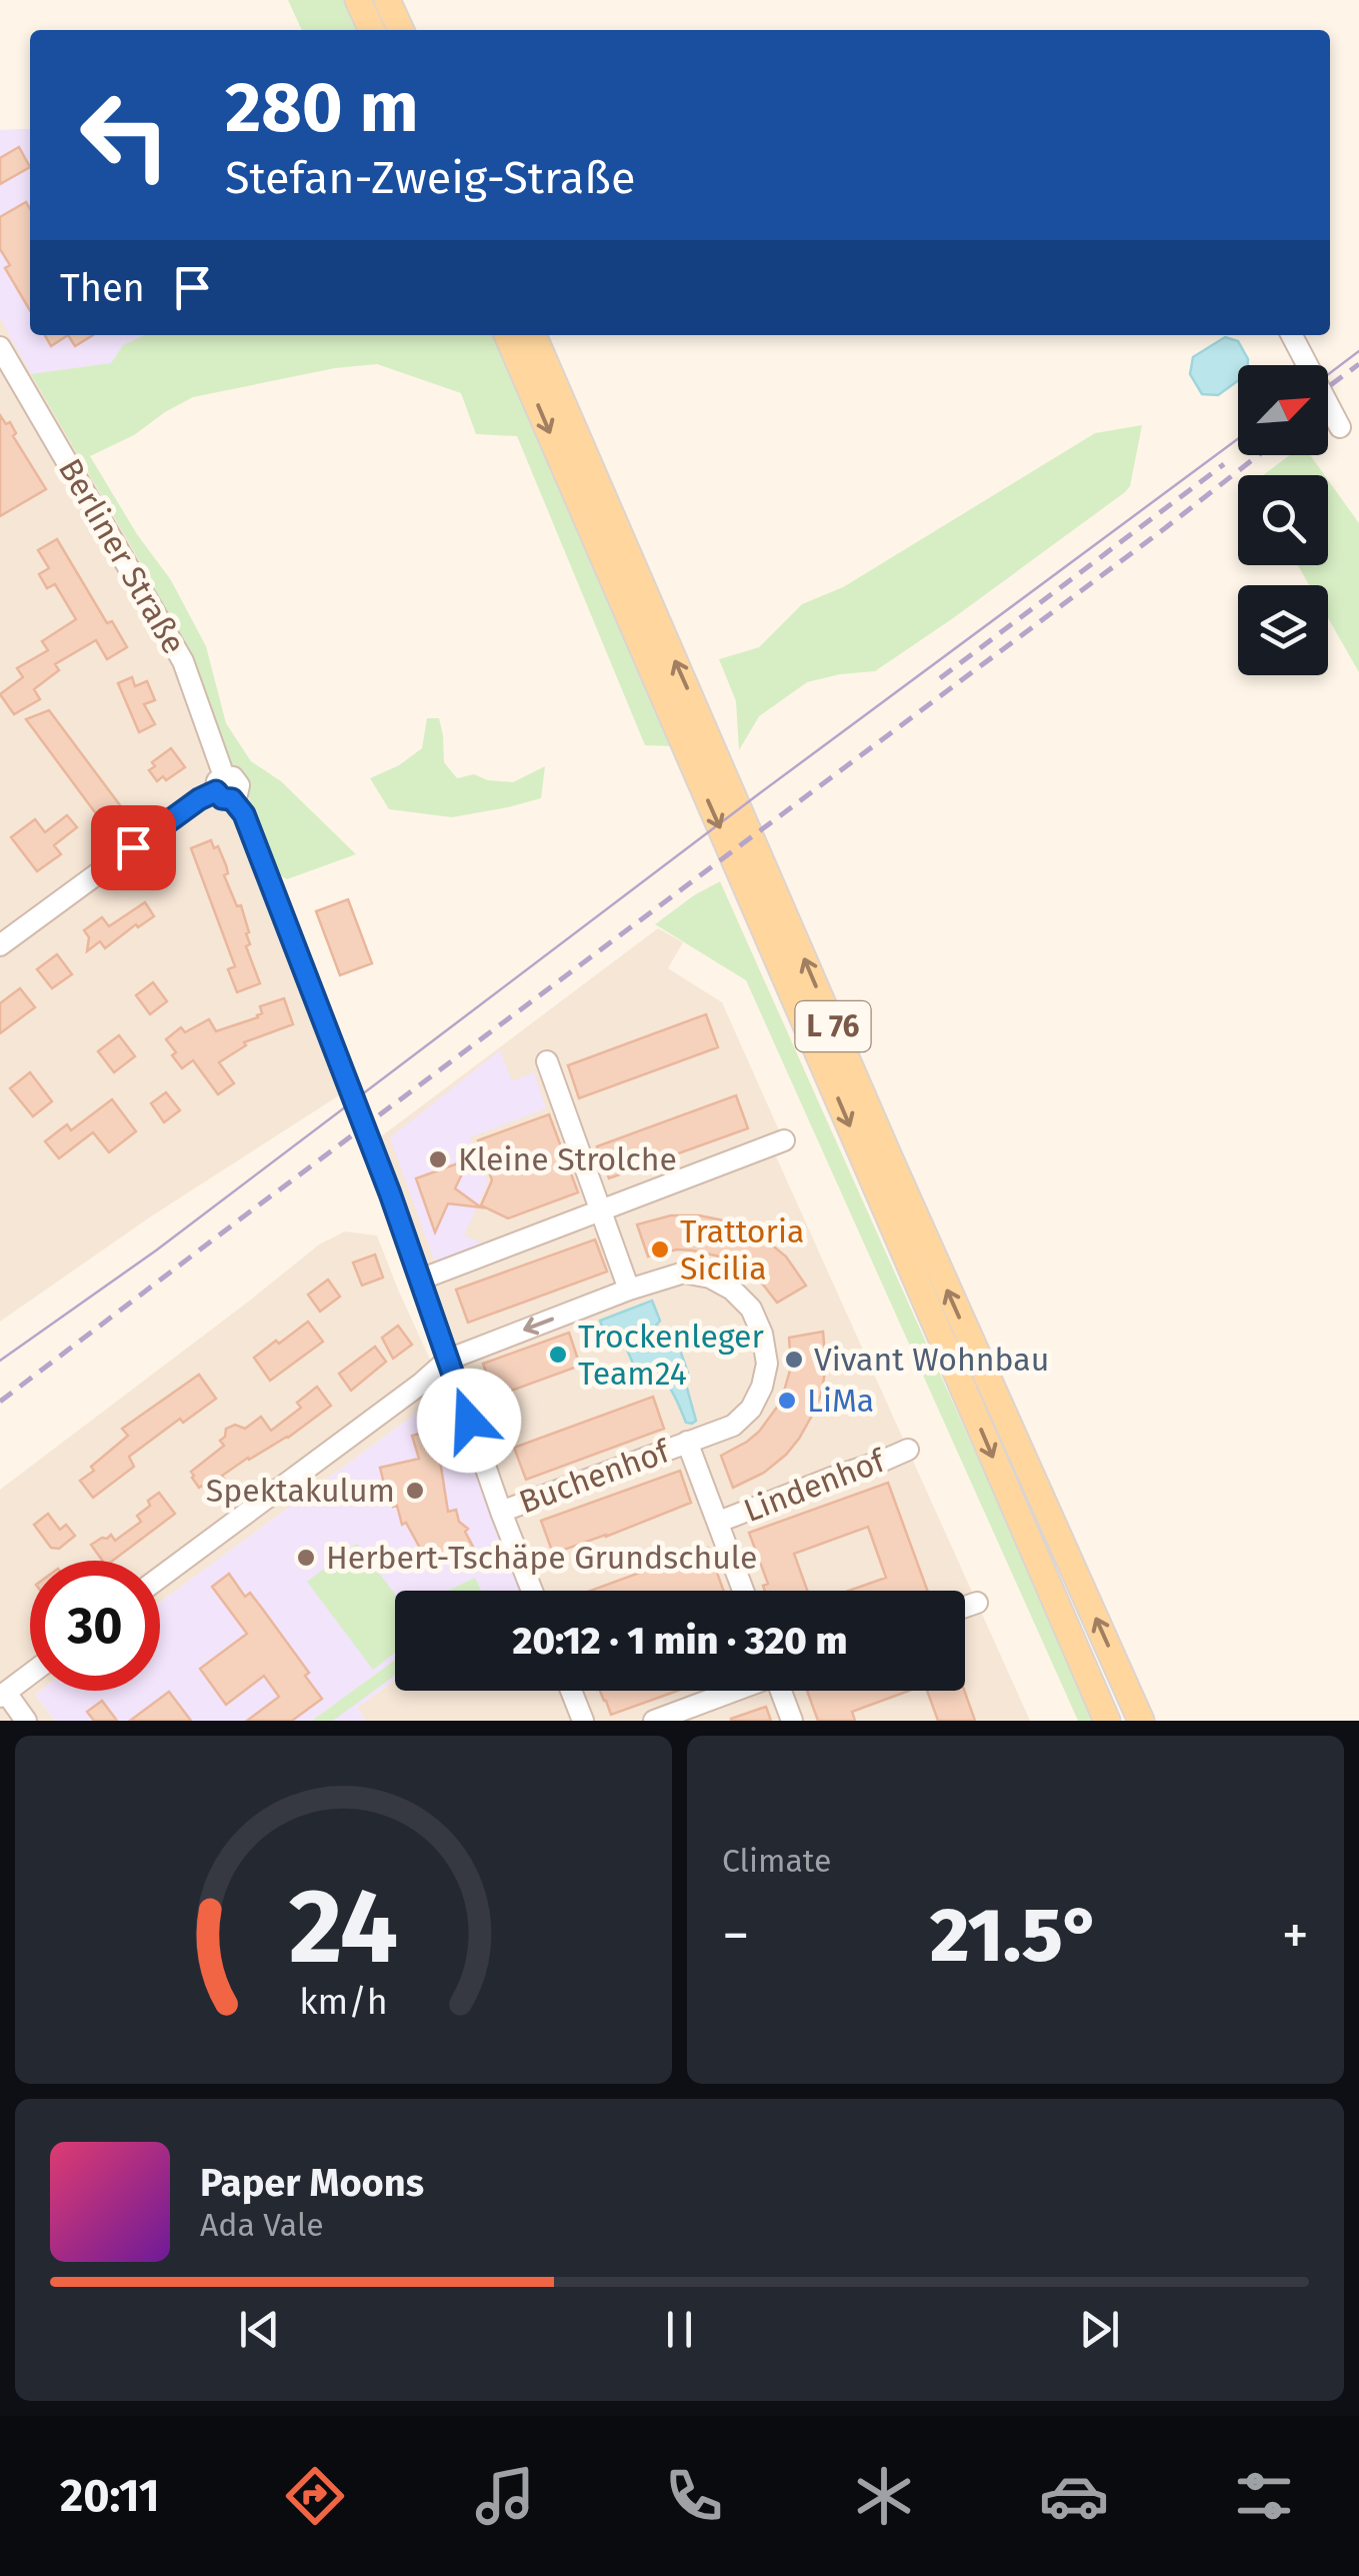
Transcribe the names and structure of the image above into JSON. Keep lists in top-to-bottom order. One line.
{"streets":{"main road":["L 76"],"street":["Berliner Straße","Buchenhof","Lindenhof"]},"crossings":[["Berliner Straße","Buchenhof"]],"places":["Kleine Strolche","Trattoria Sicilia","Trockenleger Team24","Vivant Wohnbau","LiMa","Spektakulum","Herbert-Tschäpe Grundschule"],"north":"top right","page":{"turn":["280 m","Stefan-Zweig-Straße"],"then":"Then","limit":"30","trip":"20:12 · 1 min · 320 m","tile":"Climate","heat":["−","21.5°","+"],"song":["Paper Moons","Ada Vale"],"tabs":"20:11","gauge":["24","km/h"]}}
